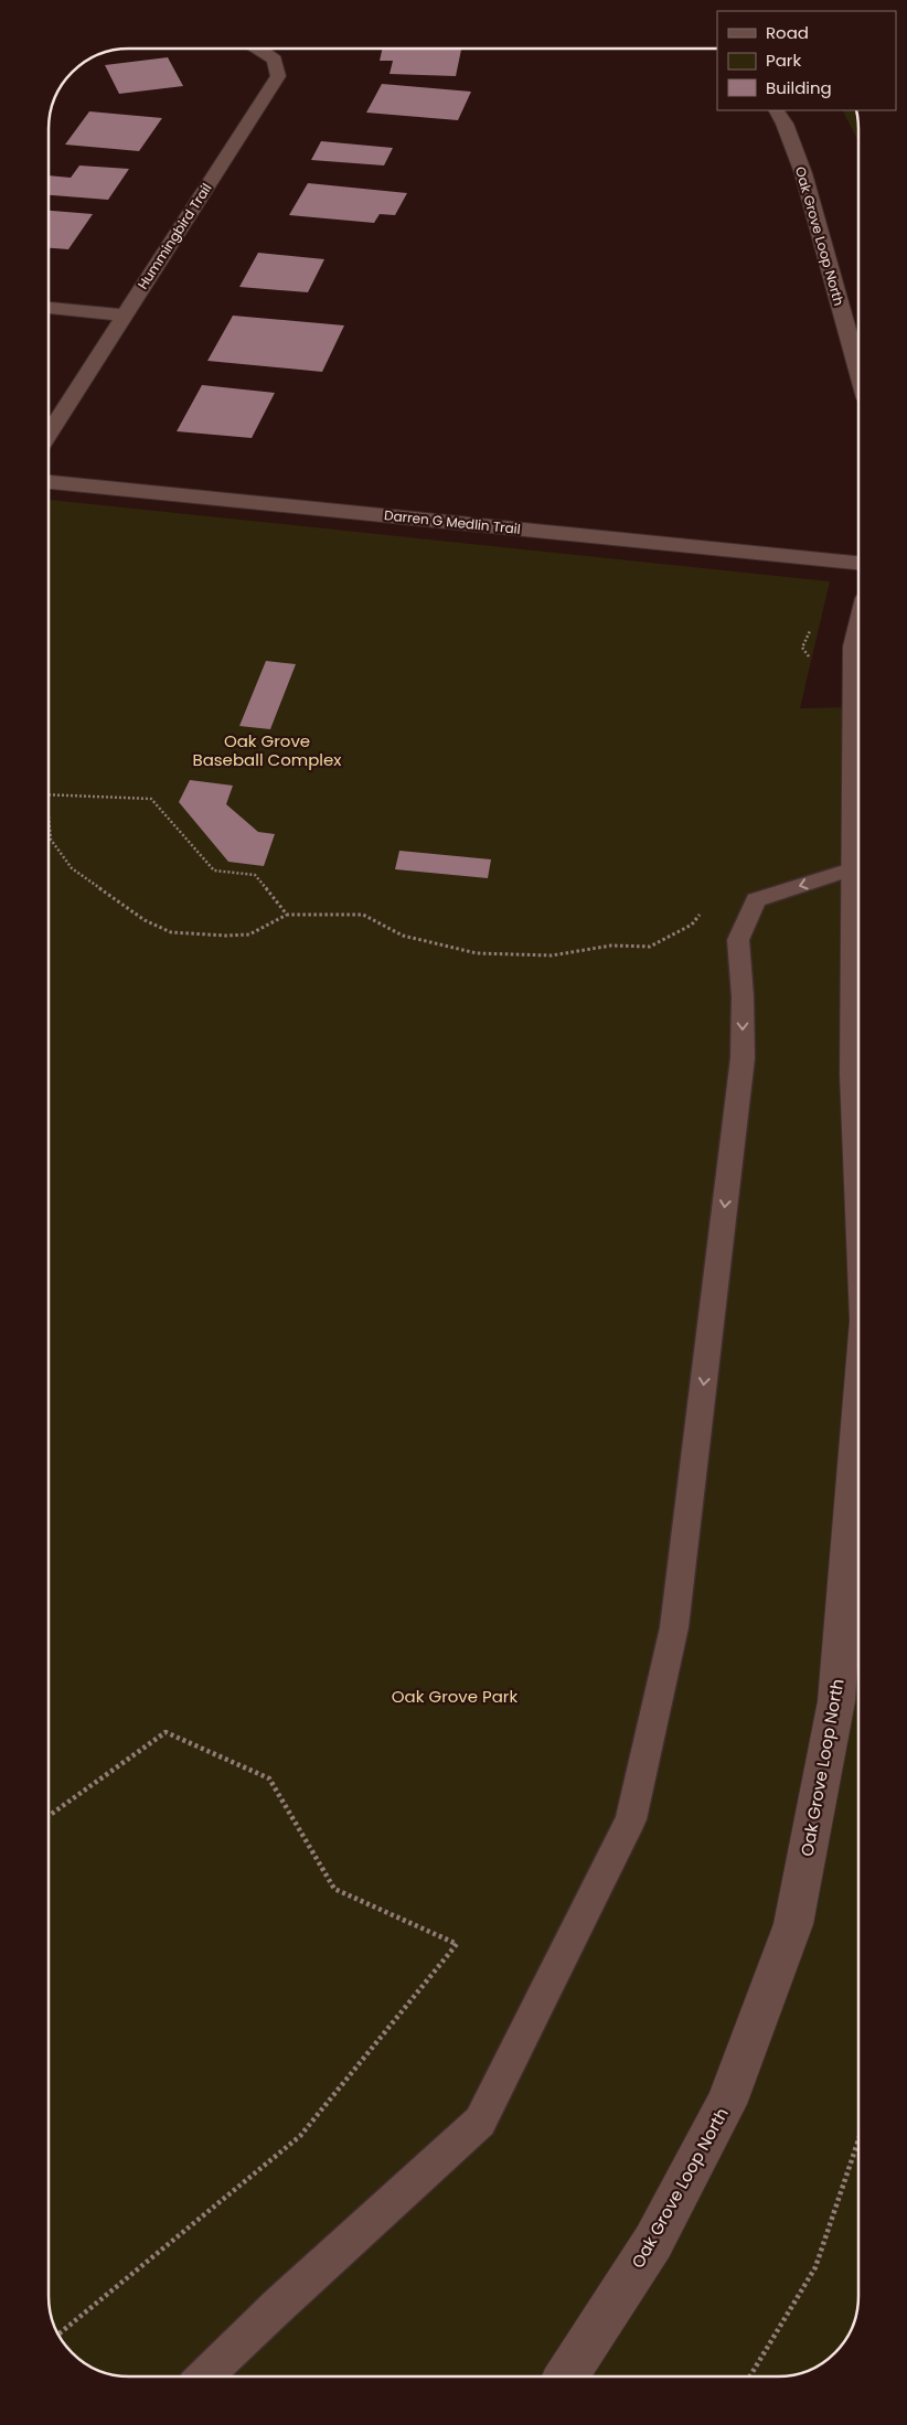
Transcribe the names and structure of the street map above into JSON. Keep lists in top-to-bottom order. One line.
{"streets":{"street":["Hummingbird Trail","Oak Grove Loop North","Darren G Medlin Trail"]},"parks":["Oak Grove Baseball Complex","Oak Grove Park"],"legend":["Road","Park","Building"]}
